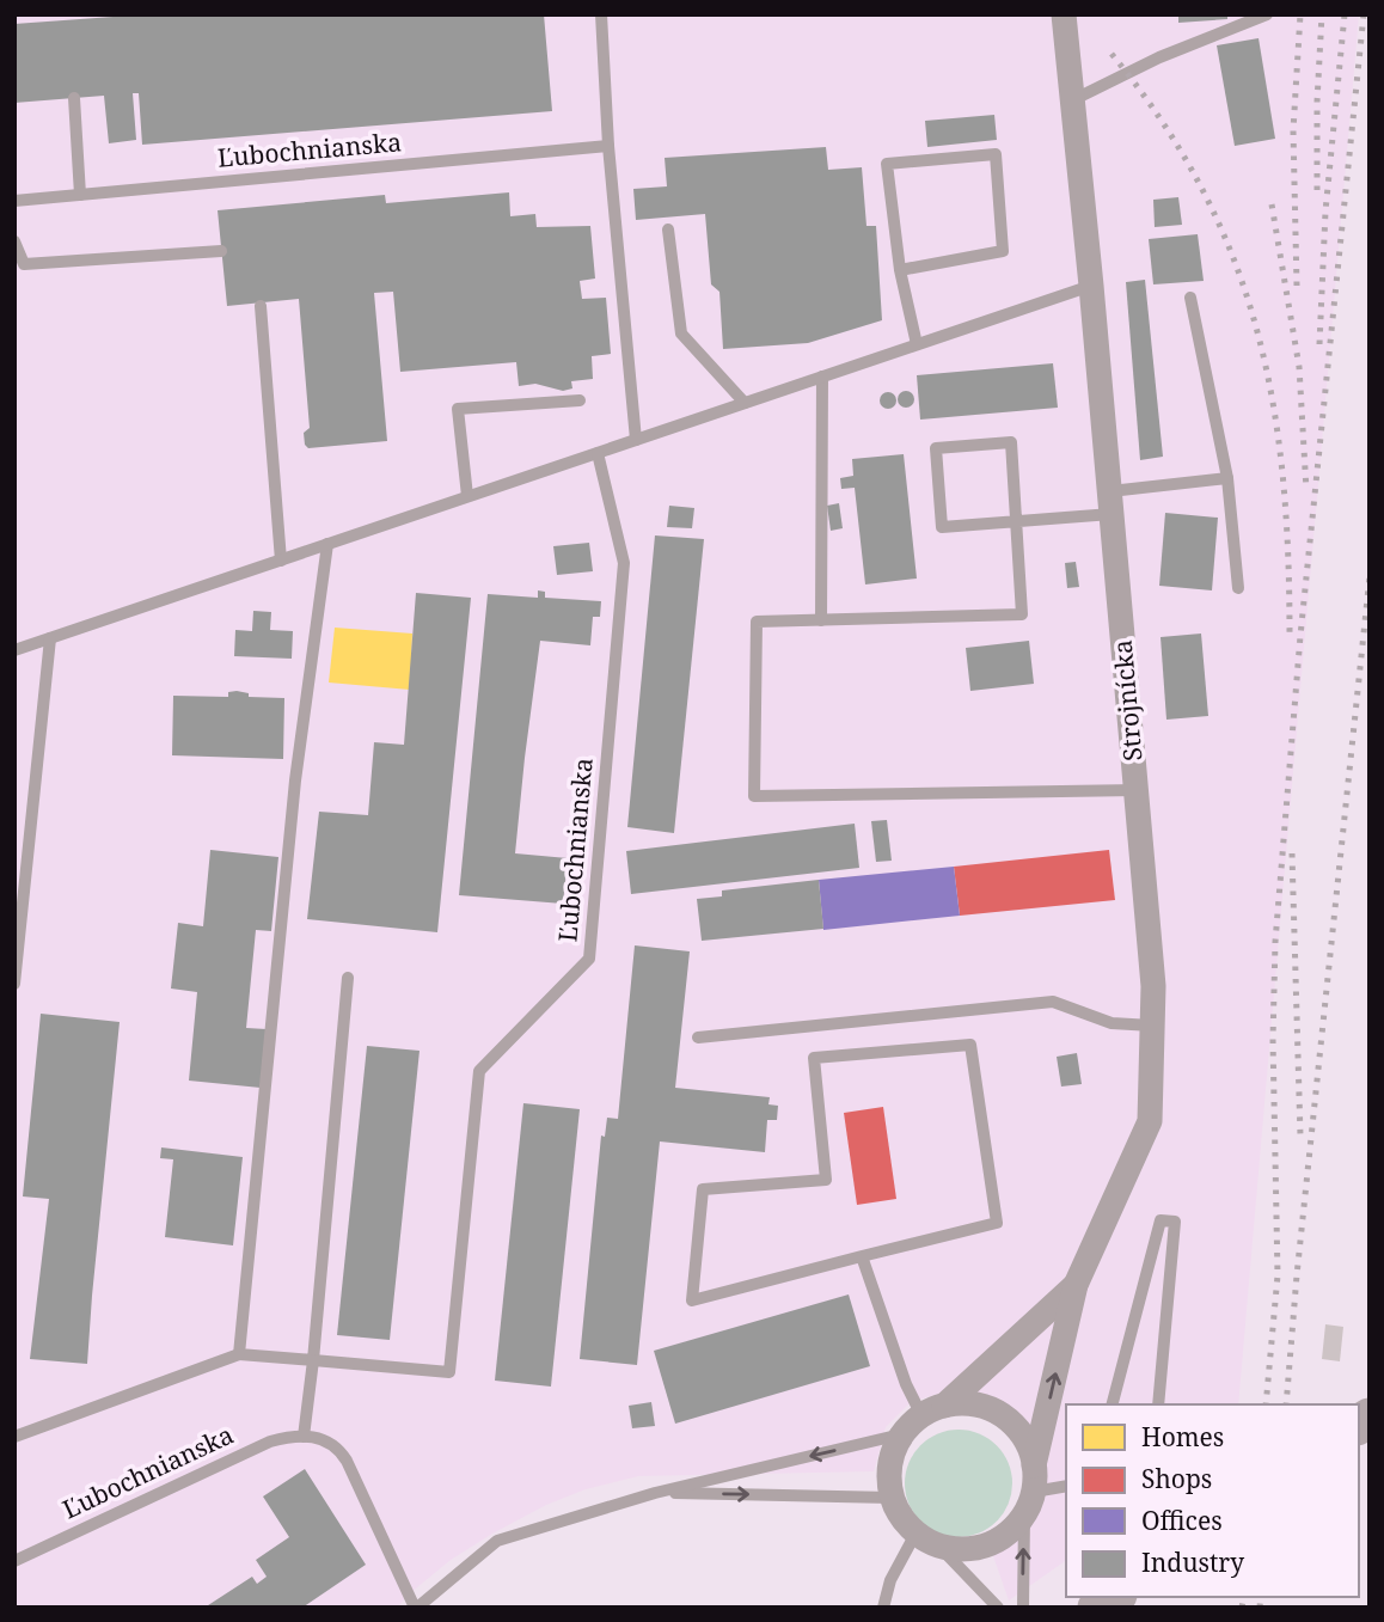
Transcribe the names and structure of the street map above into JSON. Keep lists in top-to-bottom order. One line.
{"streets":{"street":["Strojnícka"],"lane":["Ľubochnianska"]},"legend":["Homes","Shops","Offices","Industry"]}
